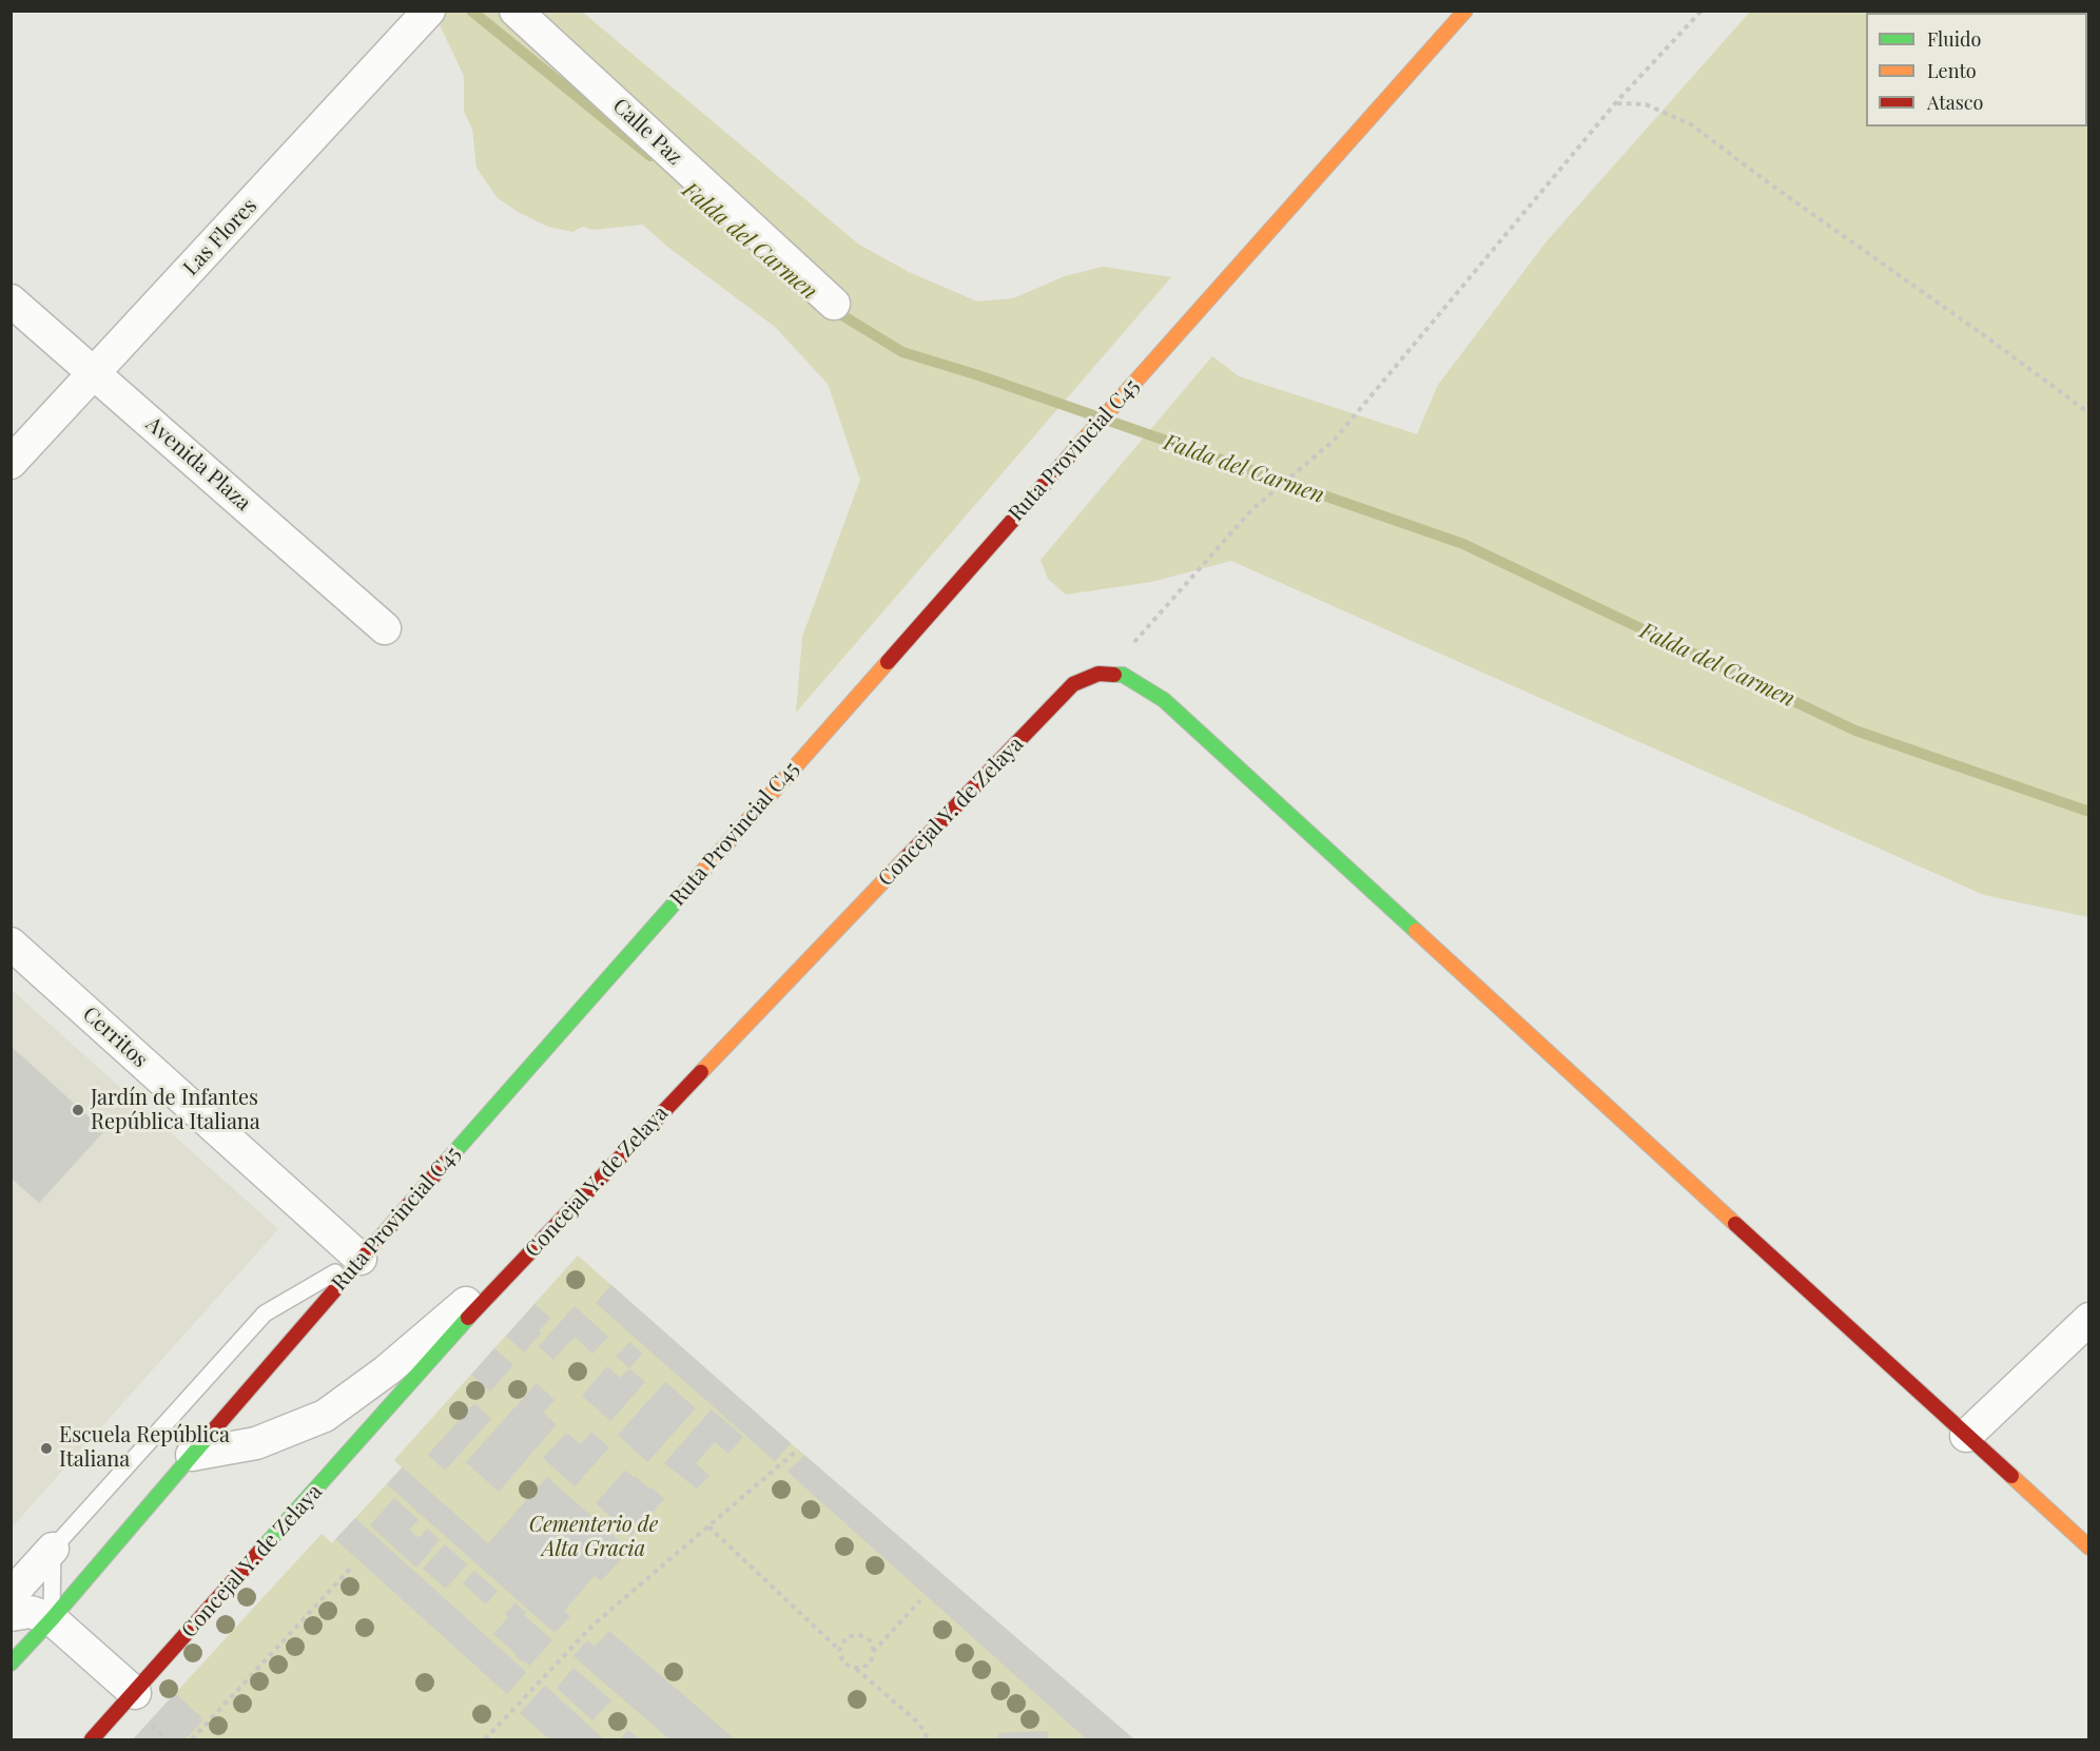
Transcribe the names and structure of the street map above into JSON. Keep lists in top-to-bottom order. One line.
{"streets":{"street":["Calle Paz","Las Flores","Ruta Provincial C45","Avenida Plaza","Concejal Y. de Zelaya","Cerritos"]},"crossings":[["Las Flores","Avenida Plaza"],["Ruta Provincial C45","Cerritos"]],"water":["Falda del Carmen"],"parks":["Cementerio de Alta Gracia"],"places":["Jardín de Infantes República Italiana","Escuela República Italiana"],"legend":["Fluido","Lento","Atasco"]}
